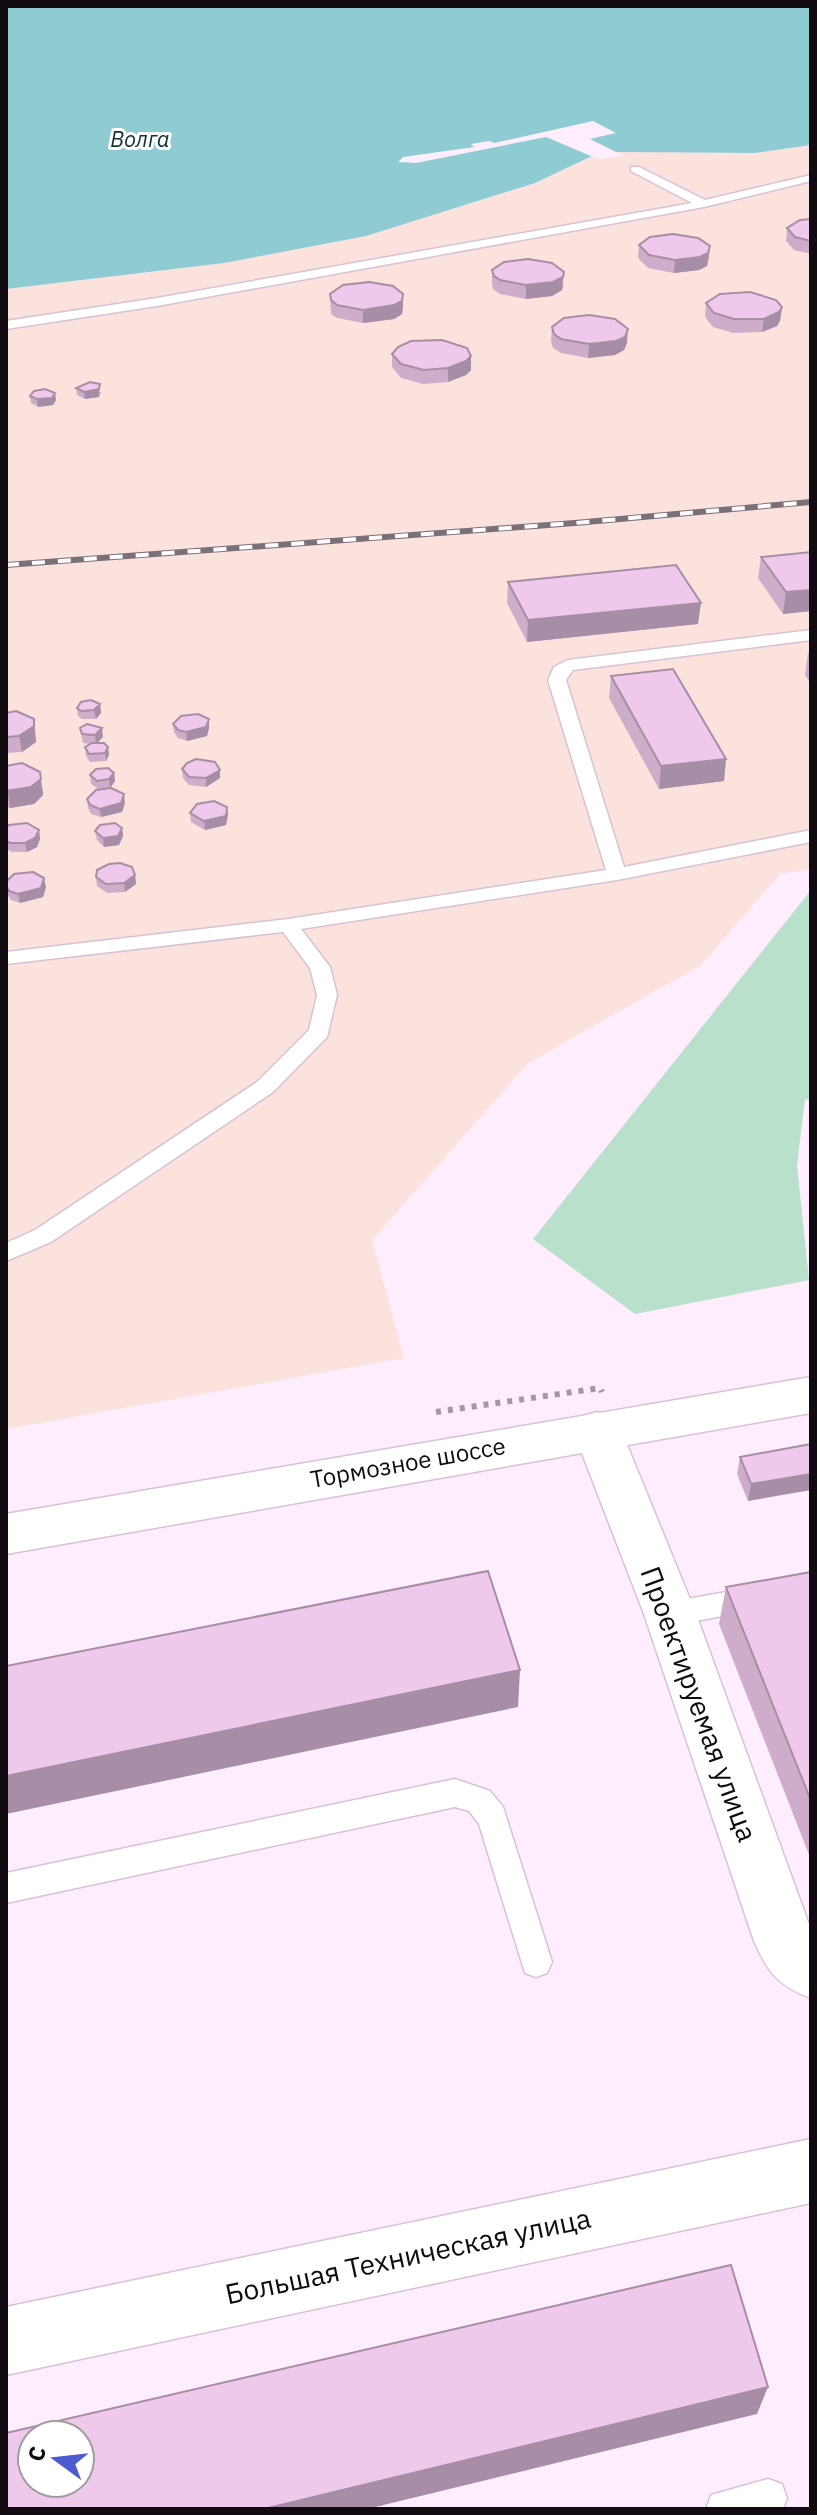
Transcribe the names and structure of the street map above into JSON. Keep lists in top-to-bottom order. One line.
{"streets":{"street":["Тормозное шоссе","Проектируемая улица","Большая Техническая улица"]},"crossings":[["Тормозное шоссе","Проектируемая улица"]],"water":["Волга"],"north":"left"}
